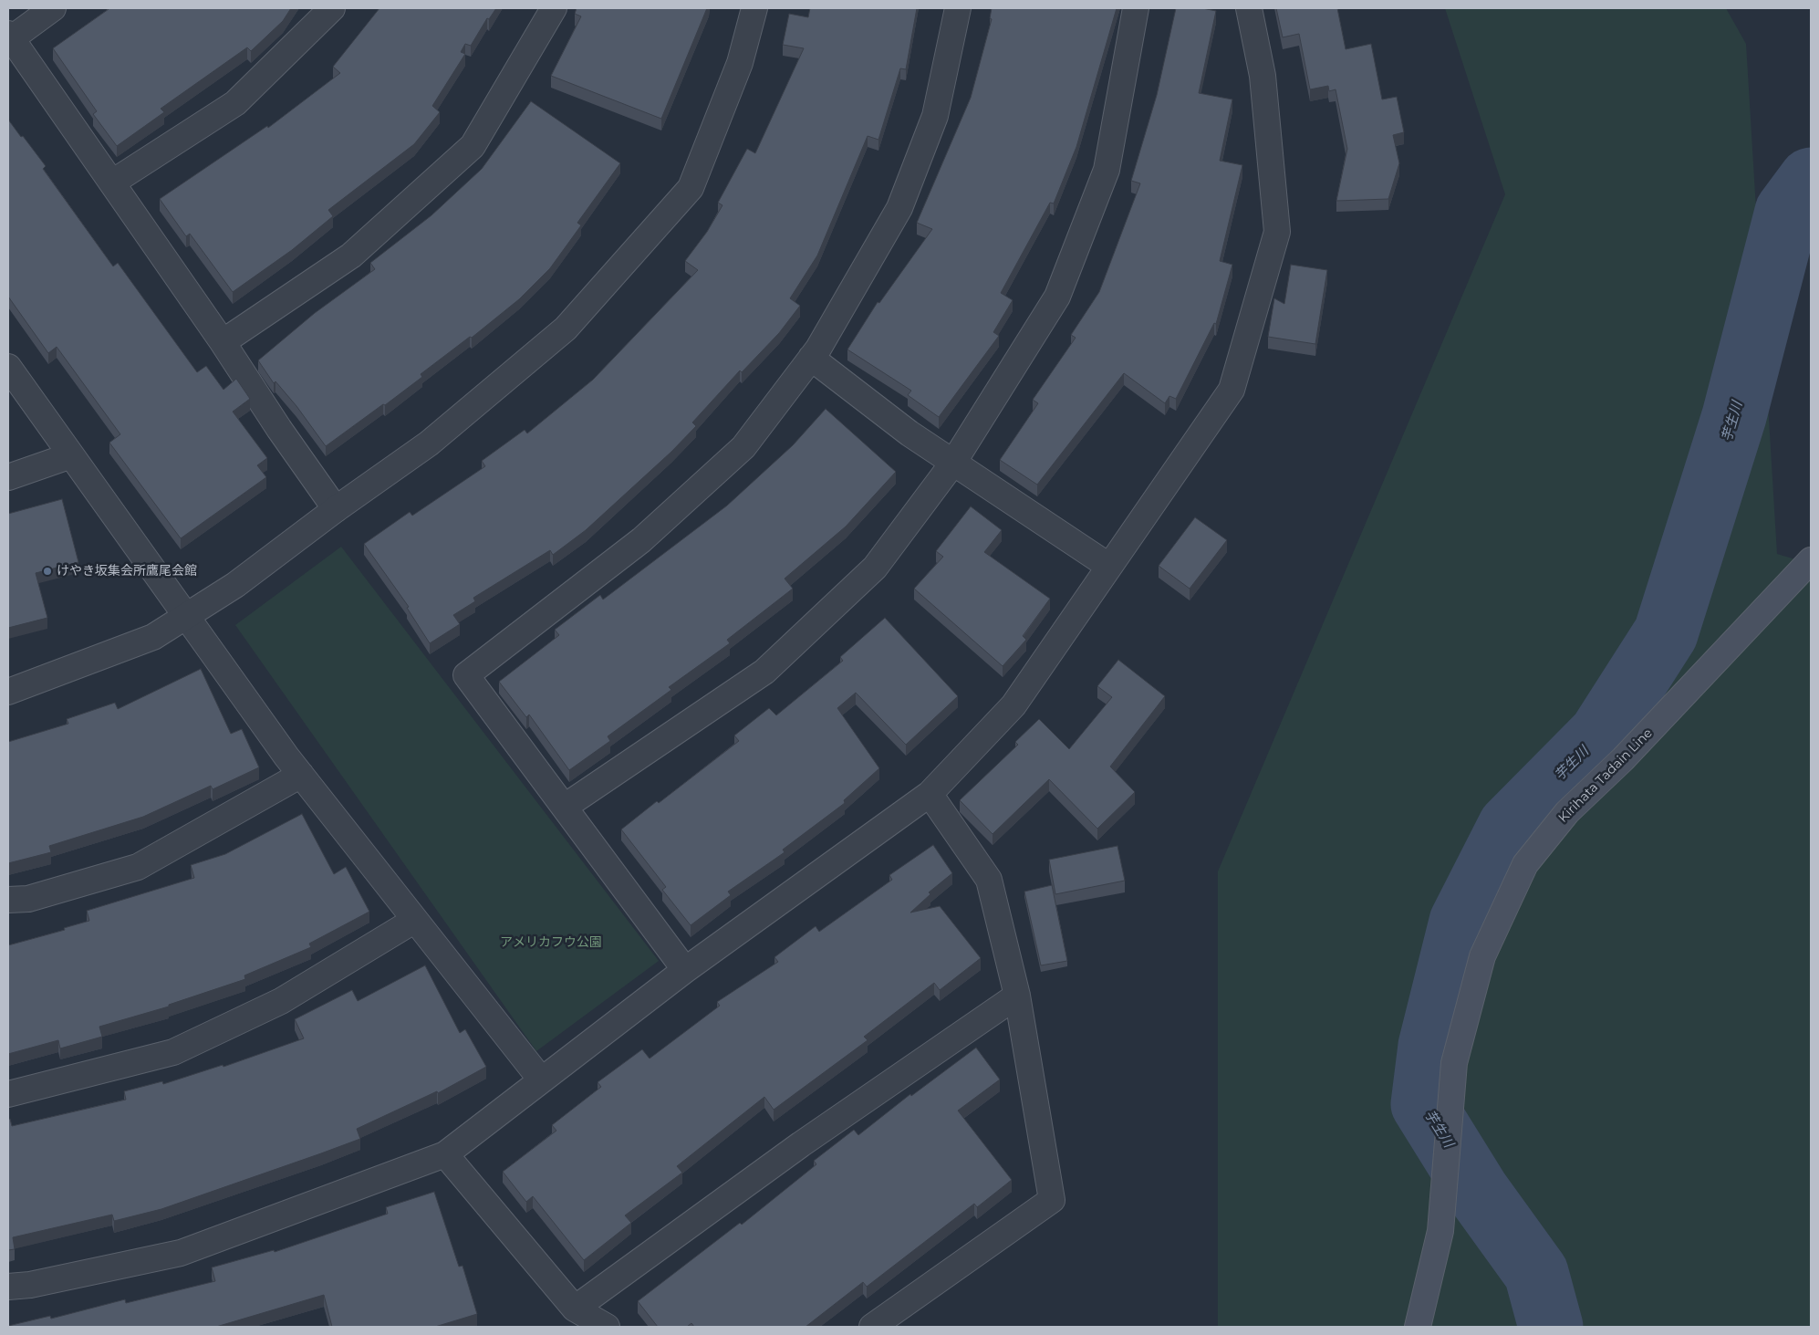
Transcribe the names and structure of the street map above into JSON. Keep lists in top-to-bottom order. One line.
{"streets":{"main road":["Kirihata Tadain Line"]},"water":["芋生川"],"parks":["アメリカフウ公園"],"places":["けやき坂集会所鷹尾会館"]}
